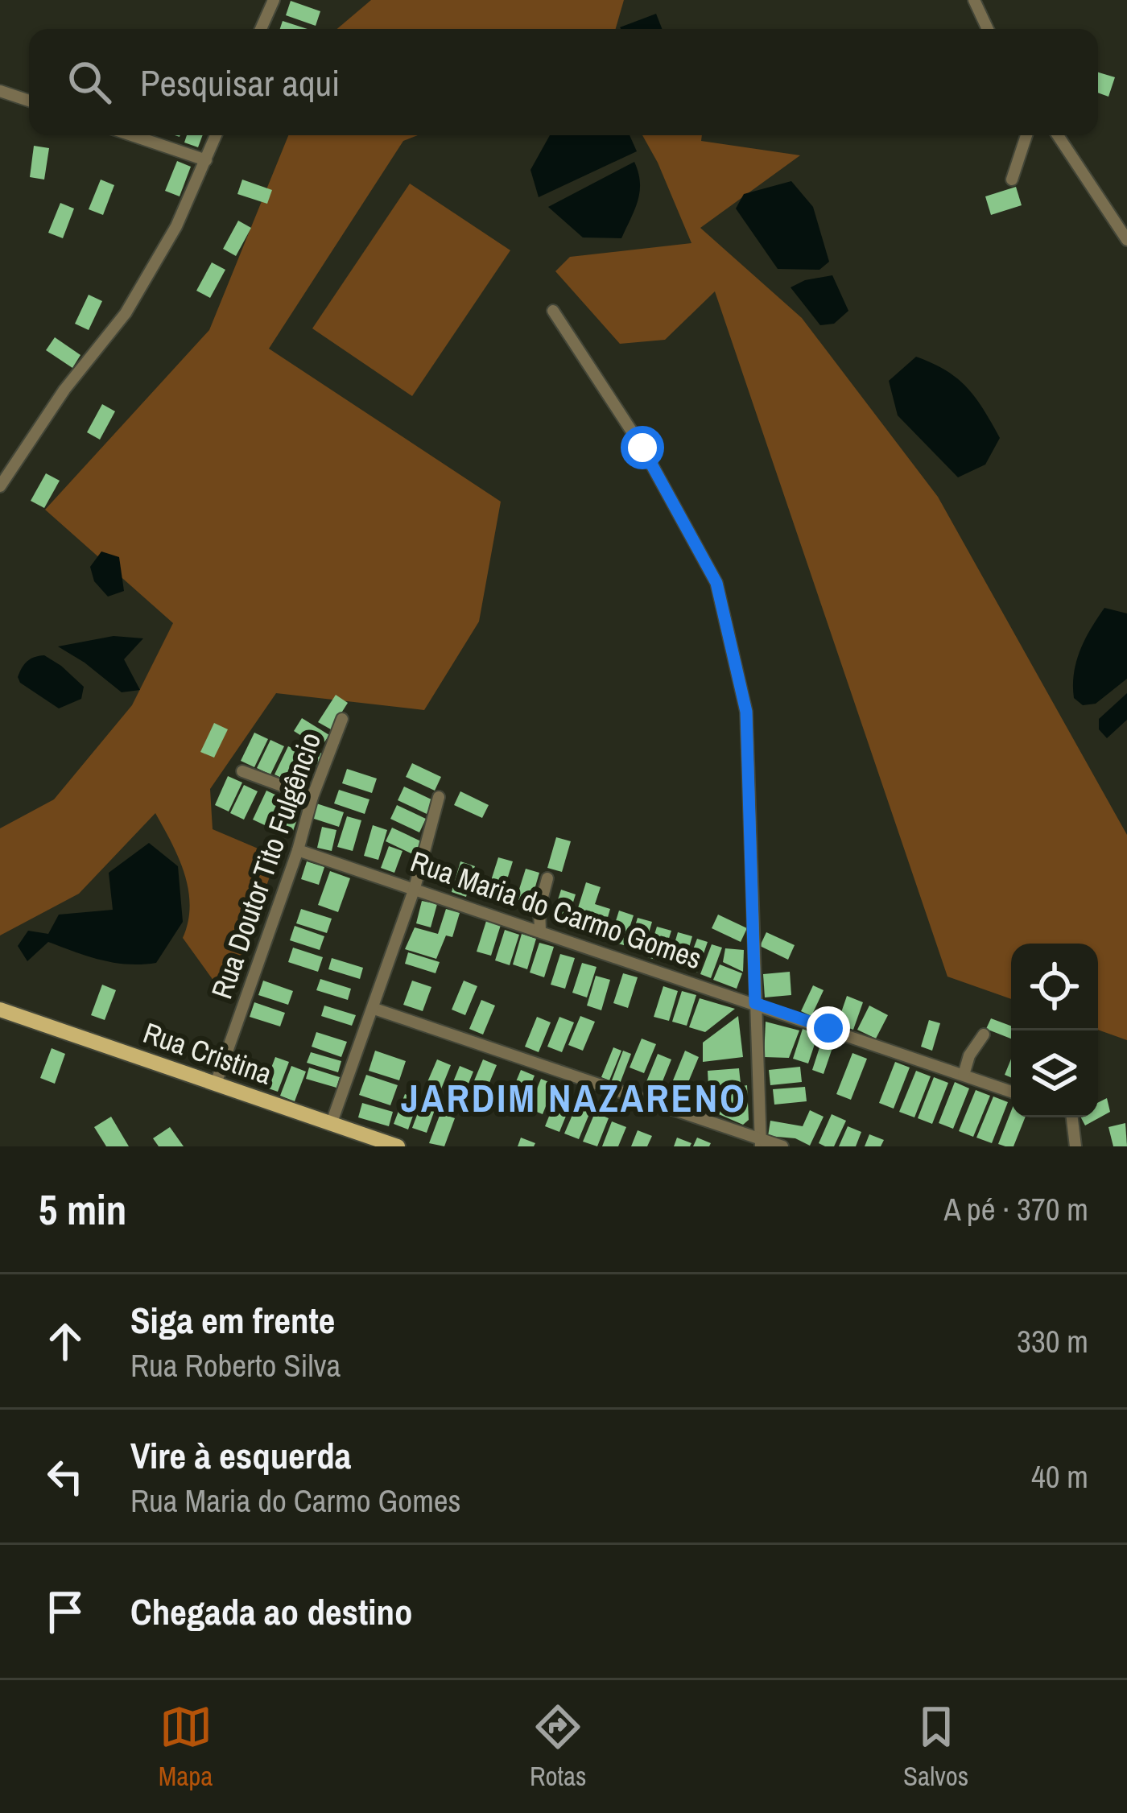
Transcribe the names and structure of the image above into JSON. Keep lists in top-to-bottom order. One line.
{"streets":{"main road":["Rua Cristina"],"street":["Rua Doutor Tito Fulgêncio","Rua Maria do Carmo Gomes"]},"crossings":[["Rua Doutor Tito Fulgêncio","Rua Maria do Carmo Gomes"],["Rua Doutor Tito Fulgêncio","Rua Cristina"]],"districts":["JARDIM NAZARENO"],"page":{"search":"Pesquisar aqui","heading":["5 min","A pé · 370 m"],"list":[["Siga em frente","Rua Roberto Silva","330 m"],["Vire à esquerda","Rua Maria do Carmo Gomes","40 m"],"Chegada ao destino"],"nav":["Mapa","Rotas","Salvos"]}}
